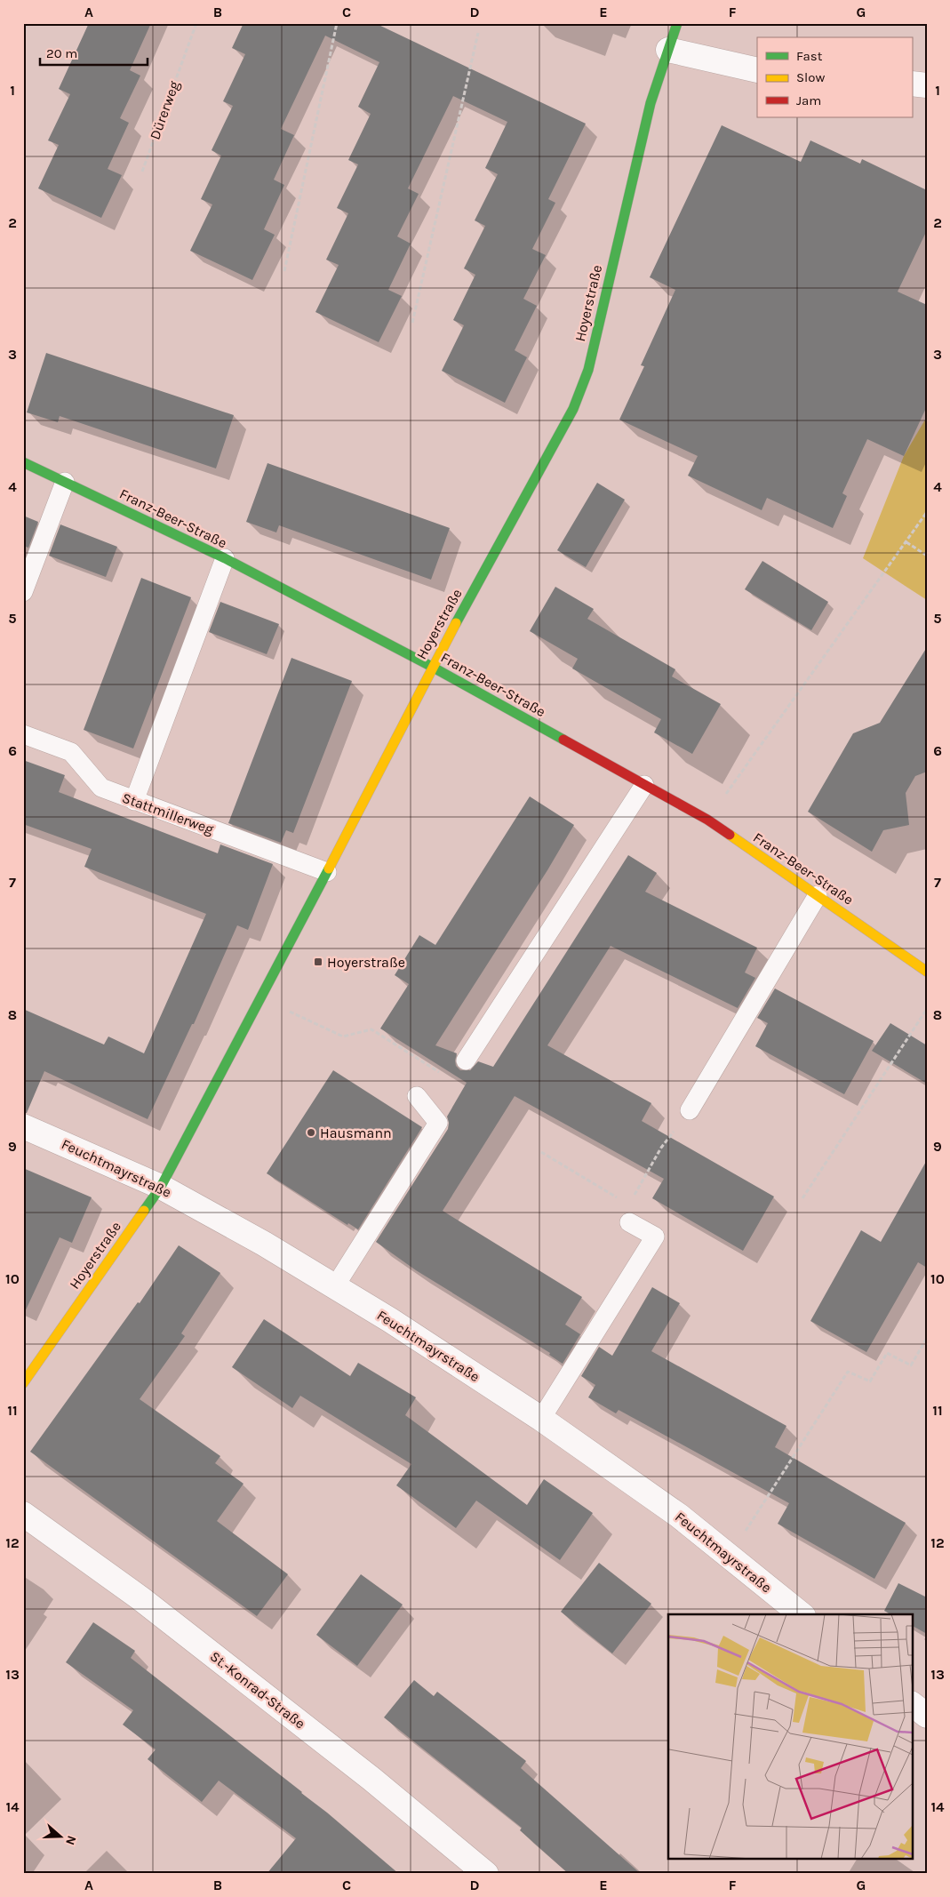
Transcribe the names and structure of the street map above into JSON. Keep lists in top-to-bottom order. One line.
{"streets":{"street":["Hoyerstraße","Franz-Beer-Straße","Feuchtmayrstraße","St.-Konrad-Straße"],"lane":["Stattmillerweg"],"path":["Dürerweg"]},"crossings":[["Hoyerstraße","Franz-Beer-Straße"],["Hoyerstraße","Stattmillerweg"],["Hoyerstraße","Feuchtmayrstraße"]],"places":{"transit":["Hoyerstraße"],"other":["Hausmann"]},"legend":["Fast","Slow","Jam"],"scale_bar":"20 m","north":"right","grid":{"columns":["A","B","C","D","E","F","G"],"rows":["1","2","3","4","5","6","7","8","9","10","11","12","13","14"]}}
